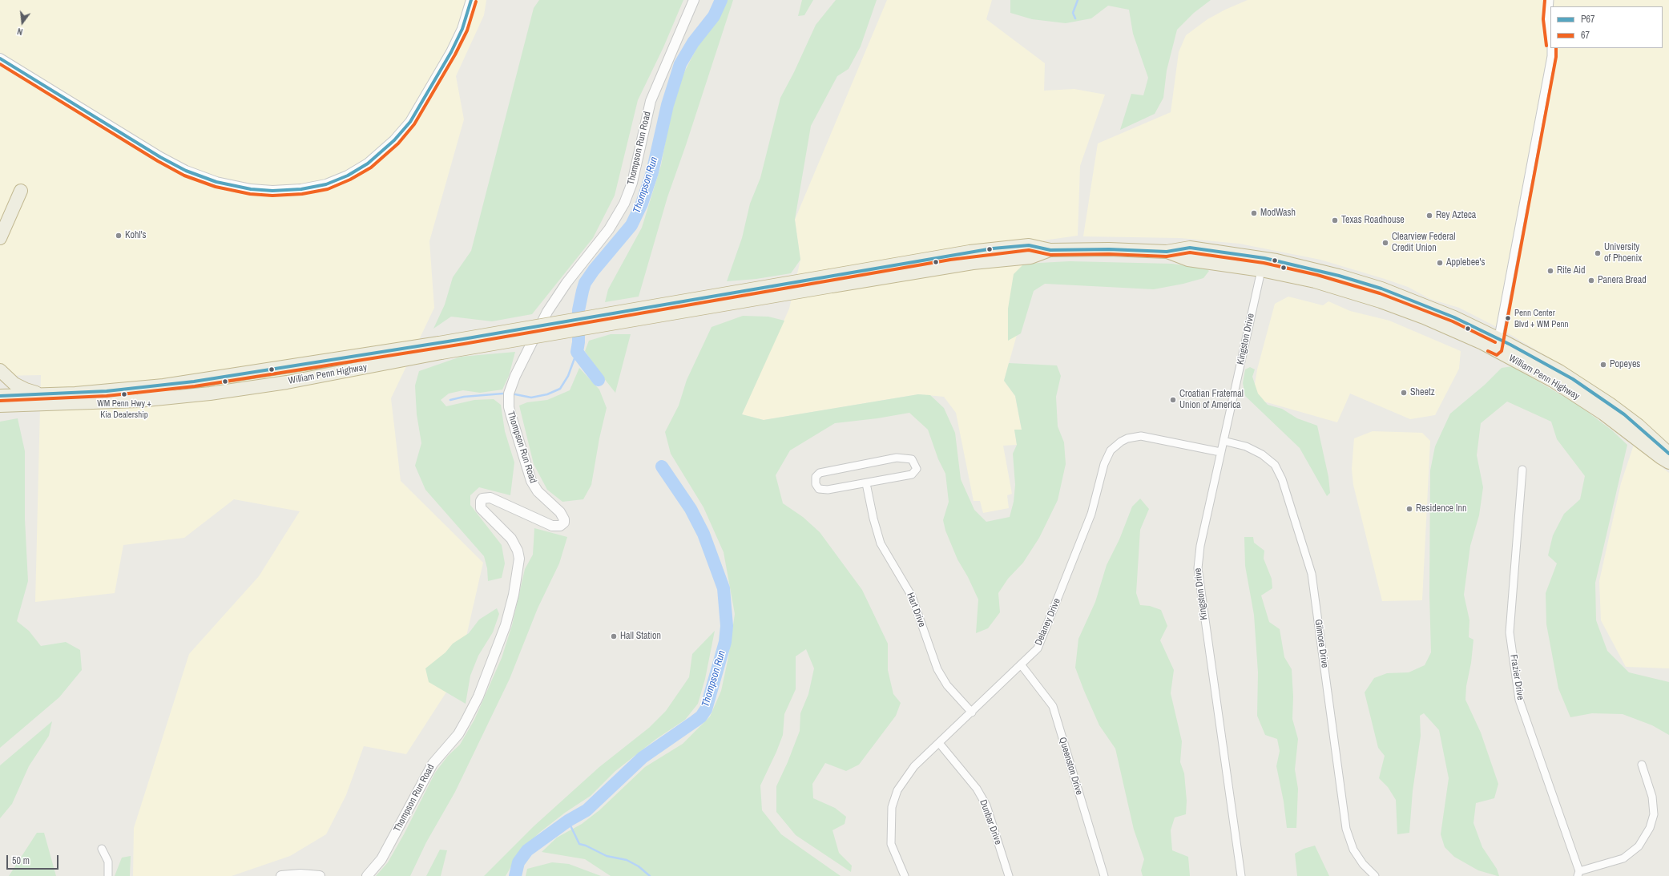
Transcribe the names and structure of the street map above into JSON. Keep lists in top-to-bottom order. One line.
{"streets":{"highway":["William Penn Highway"],"street":["Thompson Run Road","Kingston Drive","Hart Drive","Delaney Drive","Gilmore Drive","Frazier Drive","Queenston Drive","Dunbar Drive"]},"crossings":[["Kingston Drive","William Penn Highway"],["Kingston Drive","Delaney Drive"],["Kingston Drive","Gilmore Drive"],["Hart Drive","Delaney Drive"],["Delaney Drive","Queenston Drive"],["Delaney Drive","Dunbar Drive"]],"water":["Thompson Run"],"places":["ModWash","Rey Azteca","Texas Roadhouse","Kohl's","Clearview Federal Credit Union","University of Phoenix","Applebee's","Rite Aid","Panera Bread","Penn Center Blvd + WM Penn","Popeyes","Sheetz","WM Penn Hwy + Kia Dealership","Croatian Fraternal Union of America","Residence Inn","Hall Station"],"lines":["transit line P67","transit line 67"],"legend":["P67","67"],"scale_bar":"50 m","north":"bottom"}
